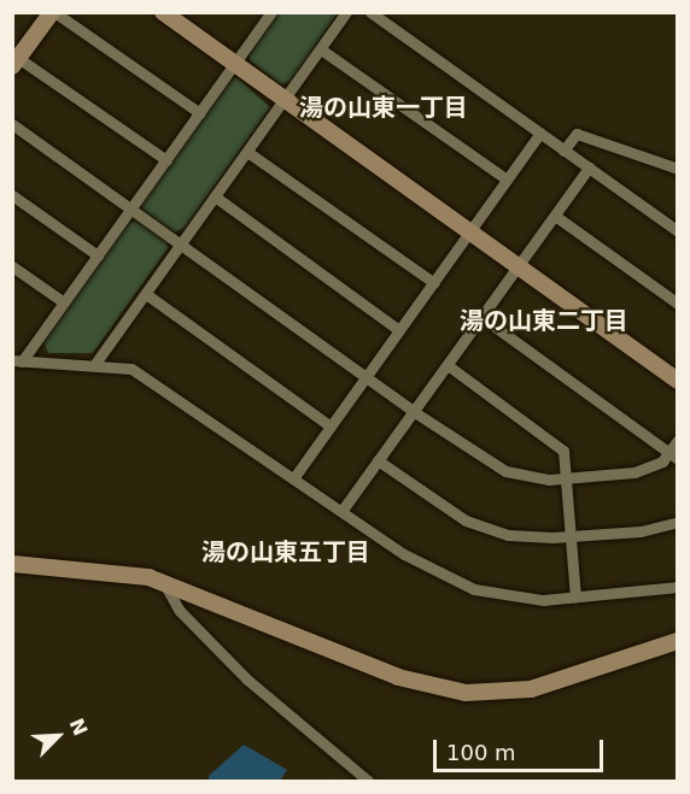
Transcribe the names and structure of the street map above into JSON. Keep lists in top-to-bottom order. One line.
{"districts":["湯の山東一丁目","湯の山東二丁目","湯の山東五丁目"],"scale_bar":"100 m","north":"top right"}
